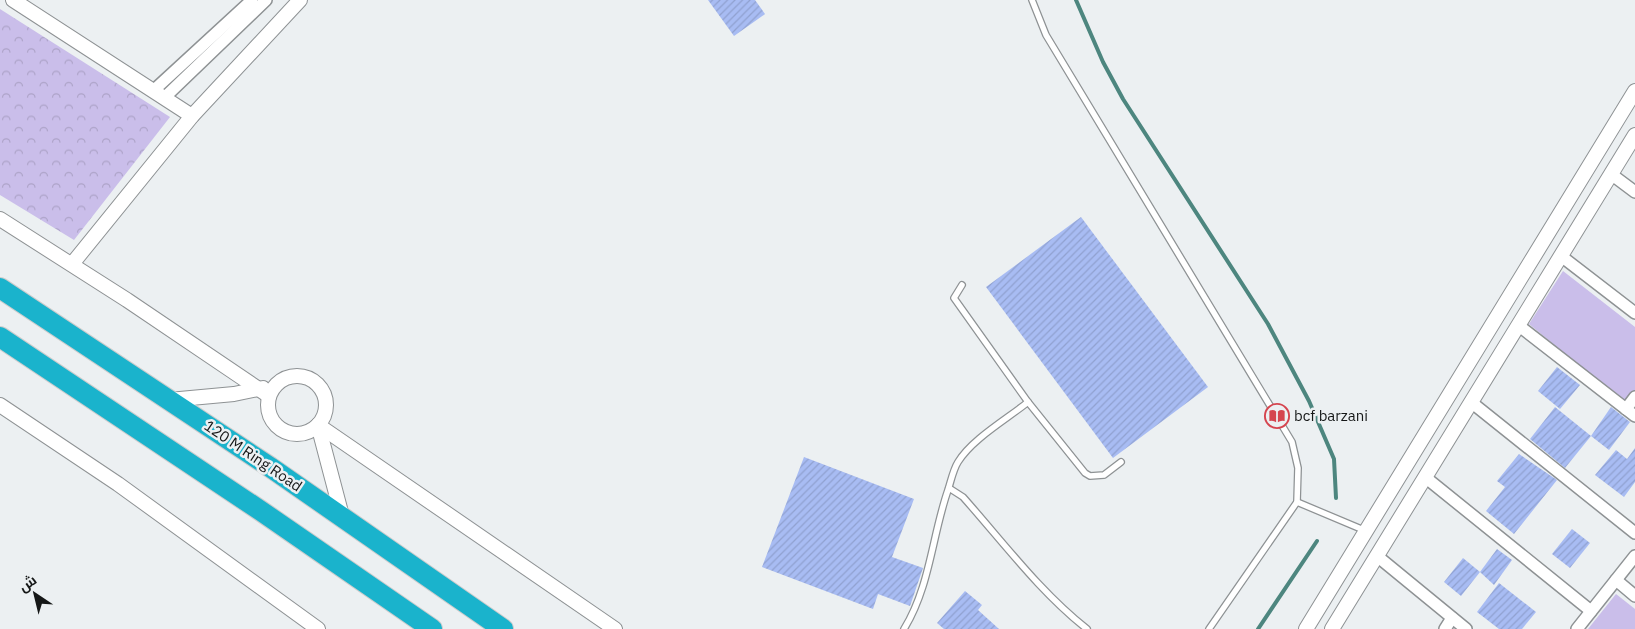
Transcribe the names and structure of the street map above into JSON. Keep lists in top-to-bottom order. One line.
{"streets":{"highway":["120 M Ring Road"]},"places":{"library":["bcf barzani"]},"north":"top left"}
